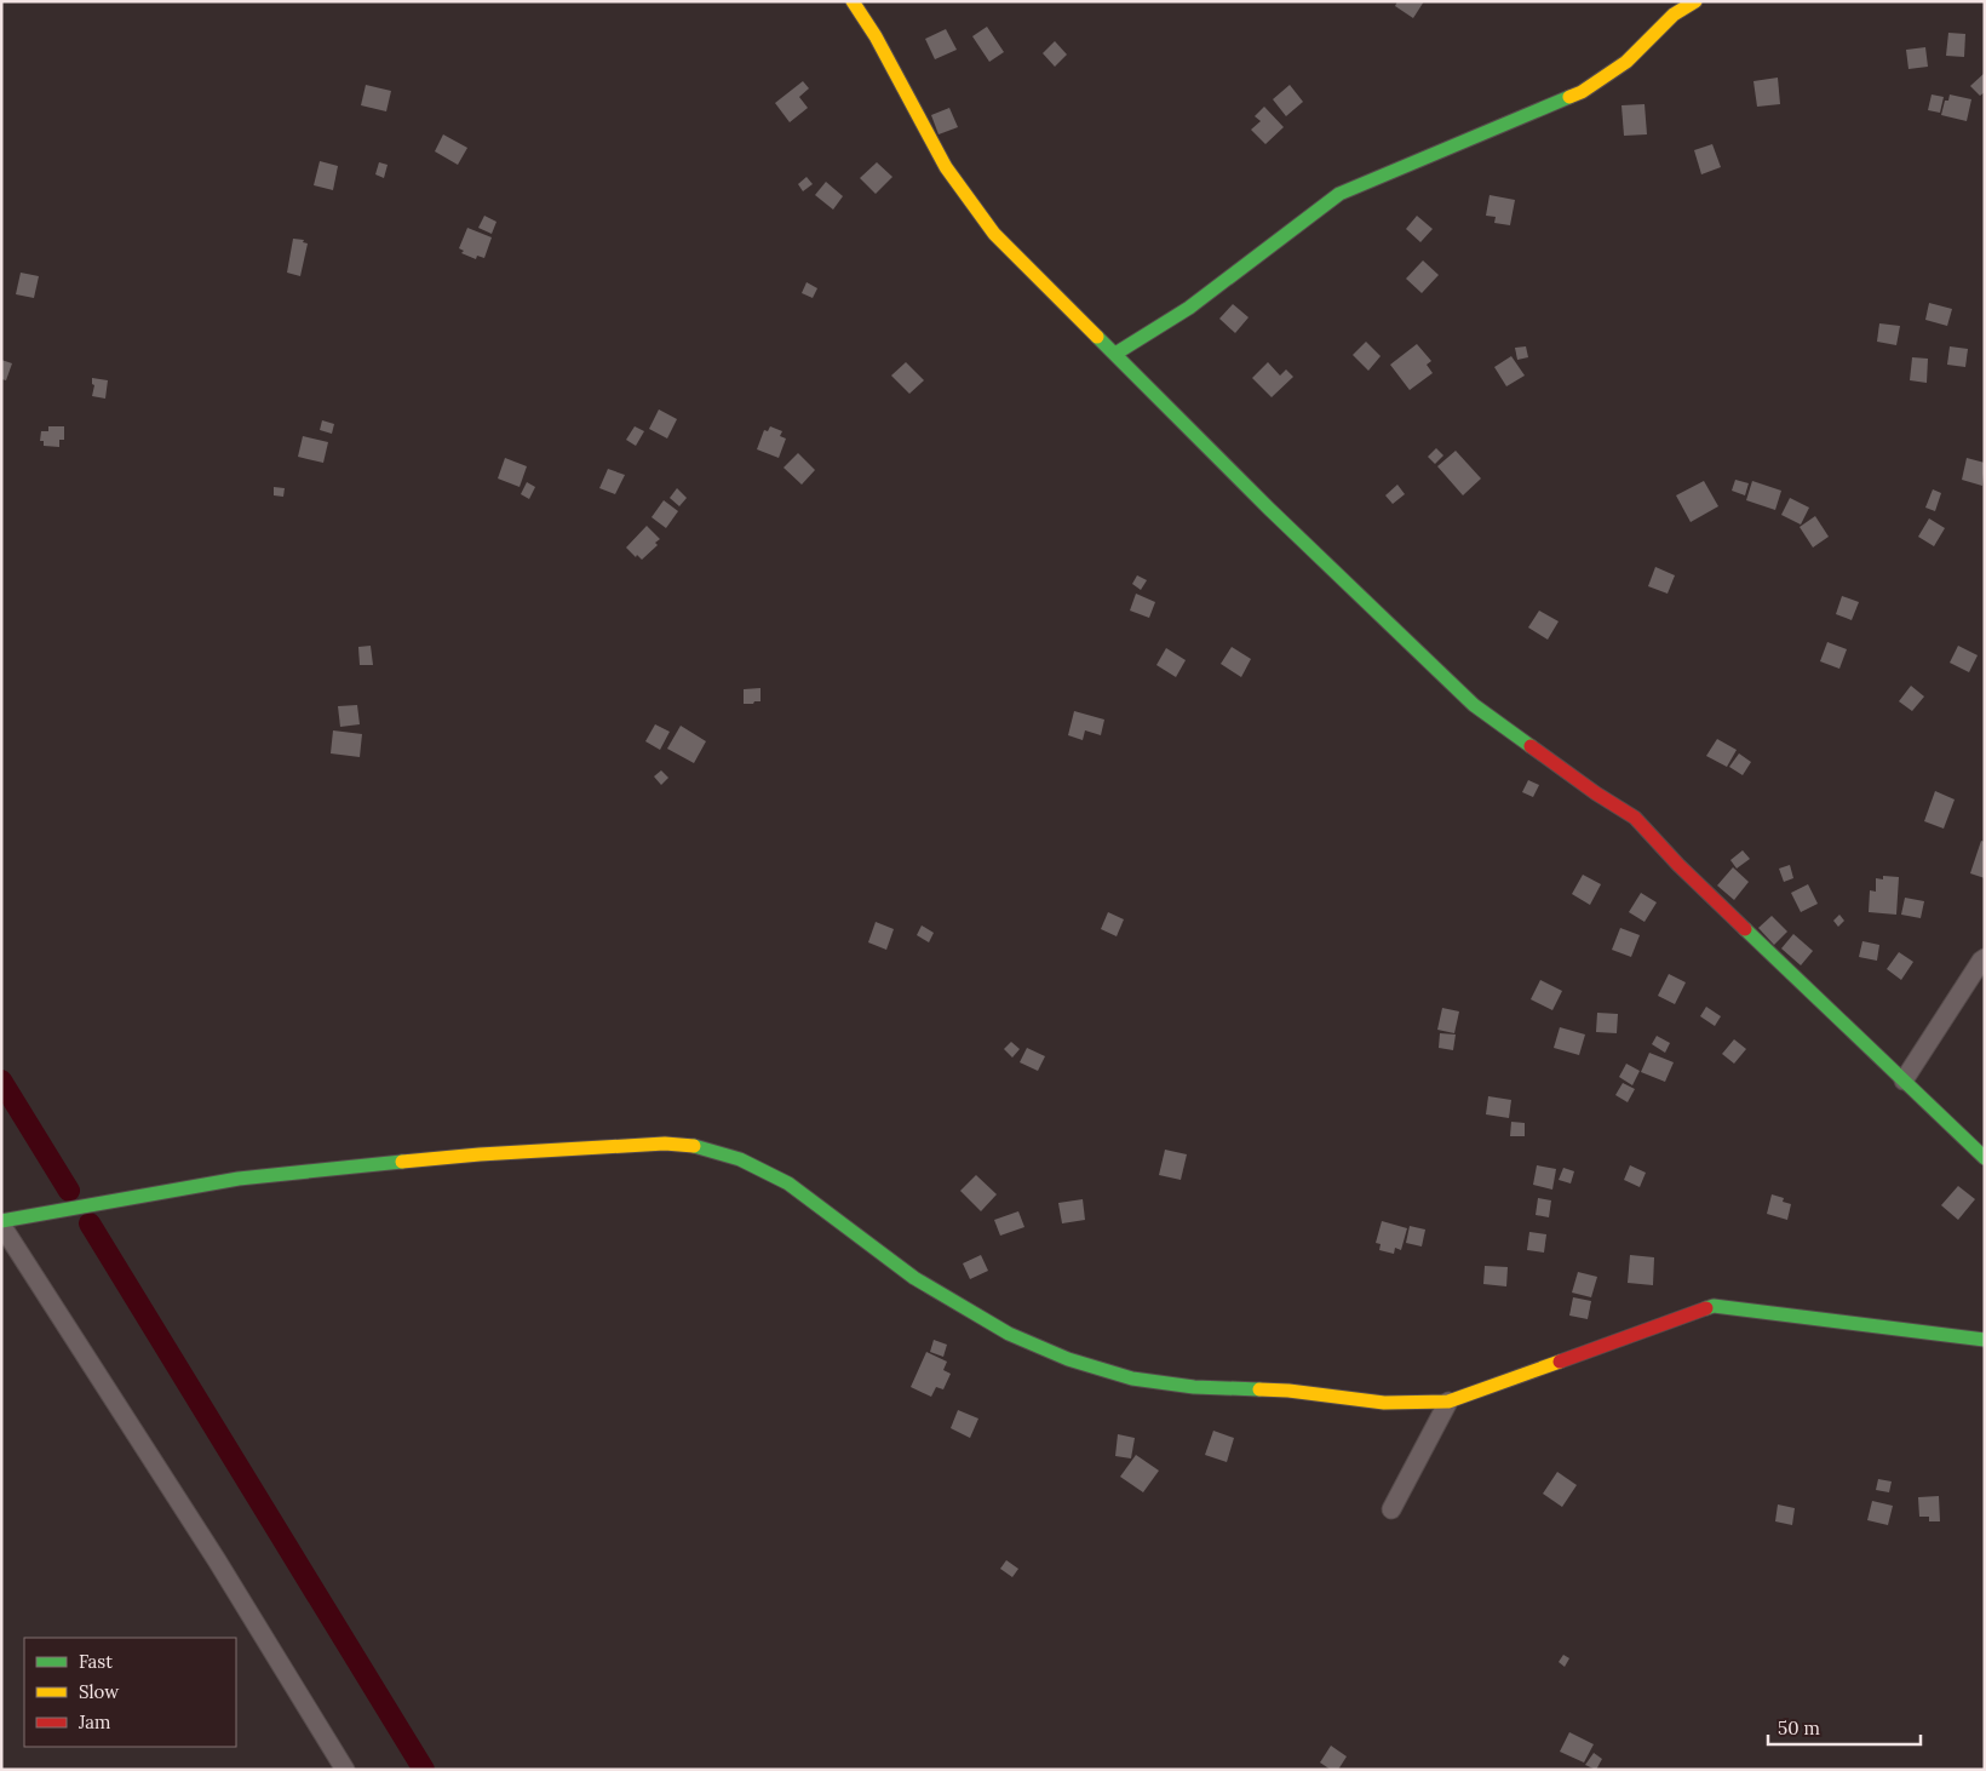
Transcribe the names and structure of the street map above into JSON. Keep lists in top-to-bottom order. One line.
{"legend":["Fast","Slow","Jam"],"scale_bar":"50 m"}
